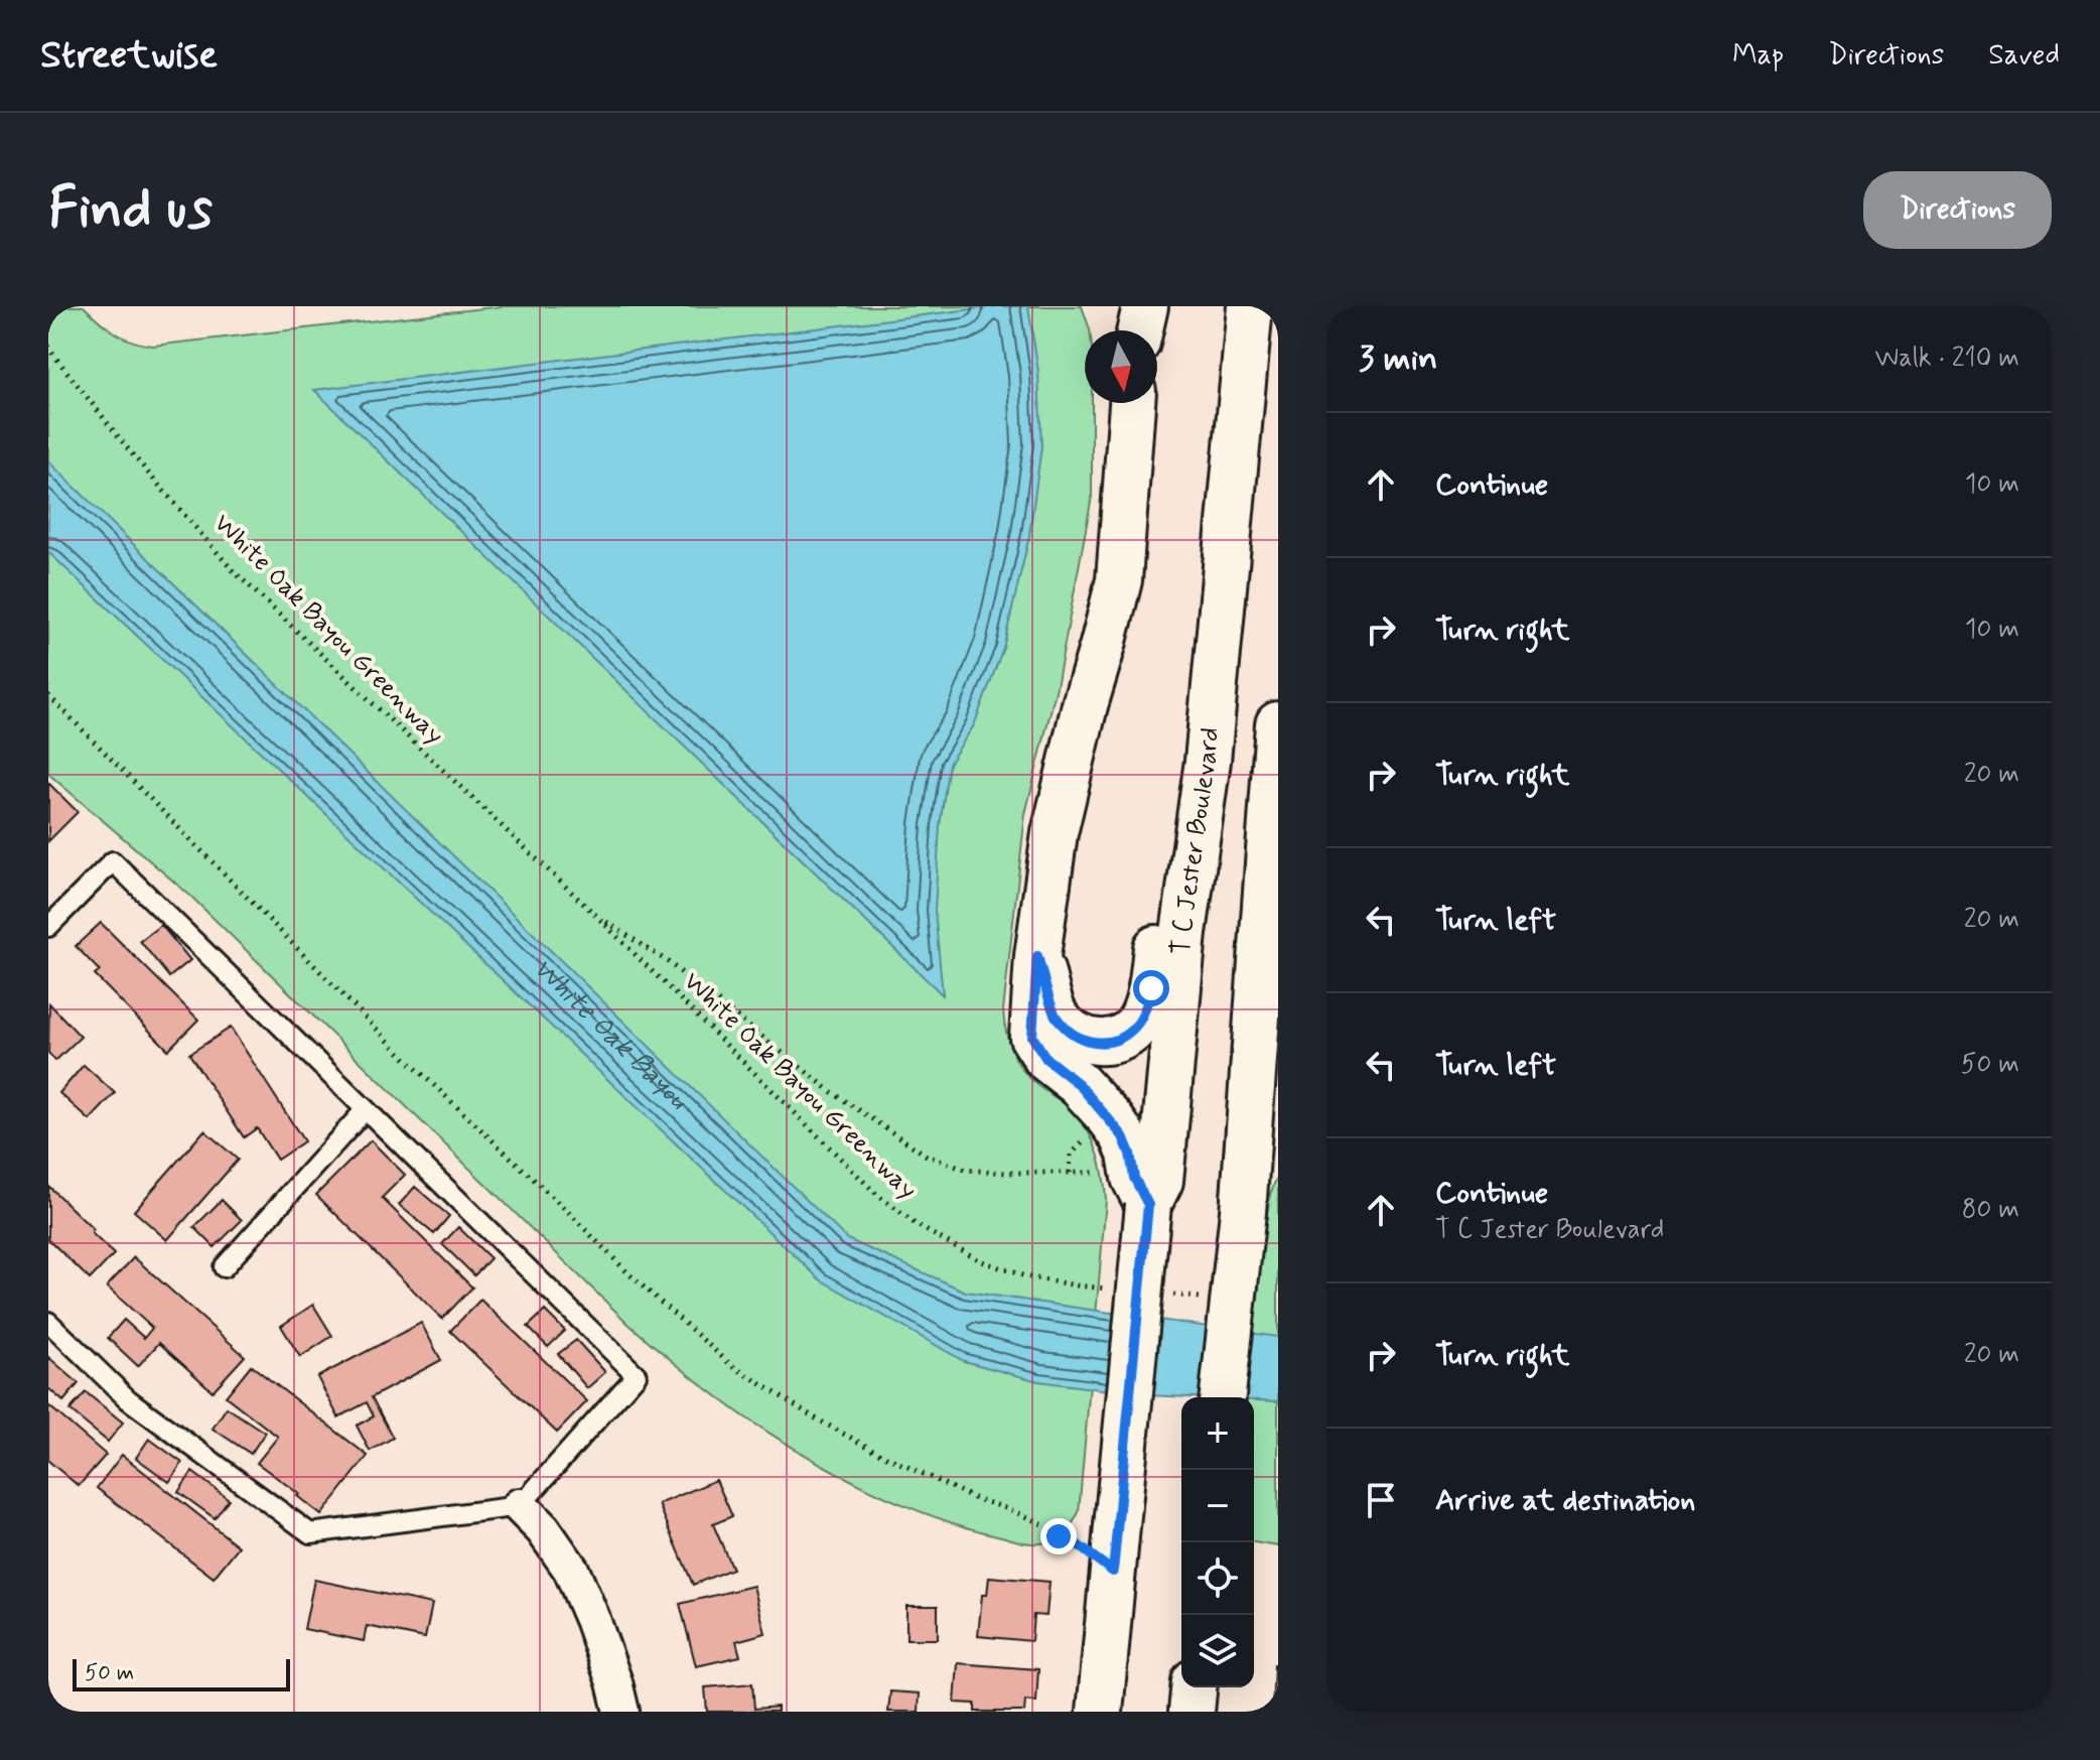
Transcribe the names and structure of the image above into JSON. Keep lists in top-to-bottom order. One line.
{"streets":{"main road":["T C Jester Boulevard"],"path":["White Oak Bayou Greenway"]},"water":["White Oak Bayou"],"scale_bar":"50 m","north":"bottom","page":{"header":"Streetwise","nav":["Map","Directions","Saved"],"buttons":"Directions","title":"Find us","heading":["3 min","Walk · 210 m"],"list":[["Continue","10 m"],["Turn right","10 m"],["Turn right","20 m"],["Turn left","20 m"],["Turn left","50 m"],["Continue","T C Jester Boulevard","80 m"],["Turn right","20 m"],"Arrive at destination"],"map_buttons":["+","−"],"scale":"50 m"}}
